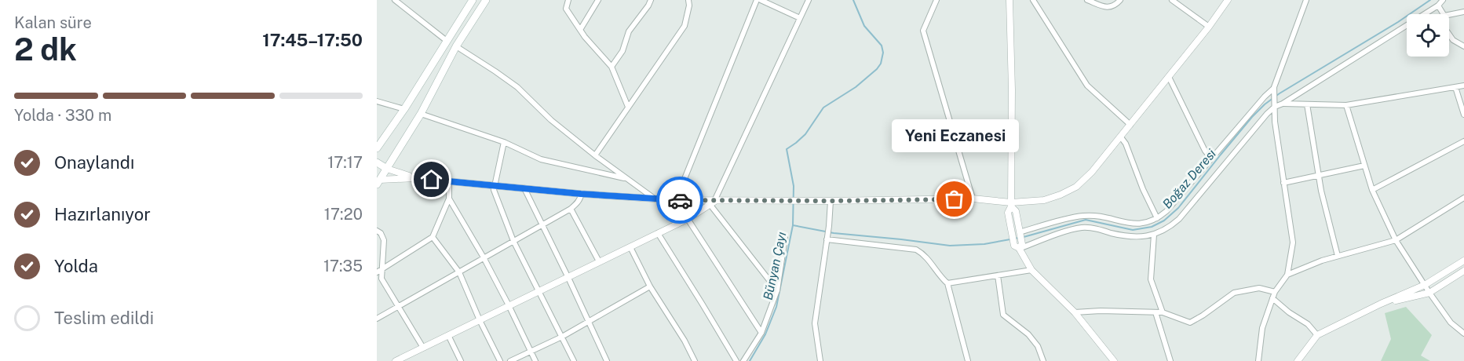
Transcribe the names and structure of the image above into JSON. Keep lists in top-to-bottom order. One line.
{"water":["Boğaz Deresi","Bünyan Çayı"],"places":["Yeni Eczanesi"],"page":{"heading":["2 dk","Kalan süre","17:45–17:50"],"bar":"Yolda · 330 m","bubble":"Yeni Eczanesi","list":[["Onaylandı","17:17"],["Hazırlanıyor","17:20"],["Yolda","17:35"],"Teslim edildi"]}}
